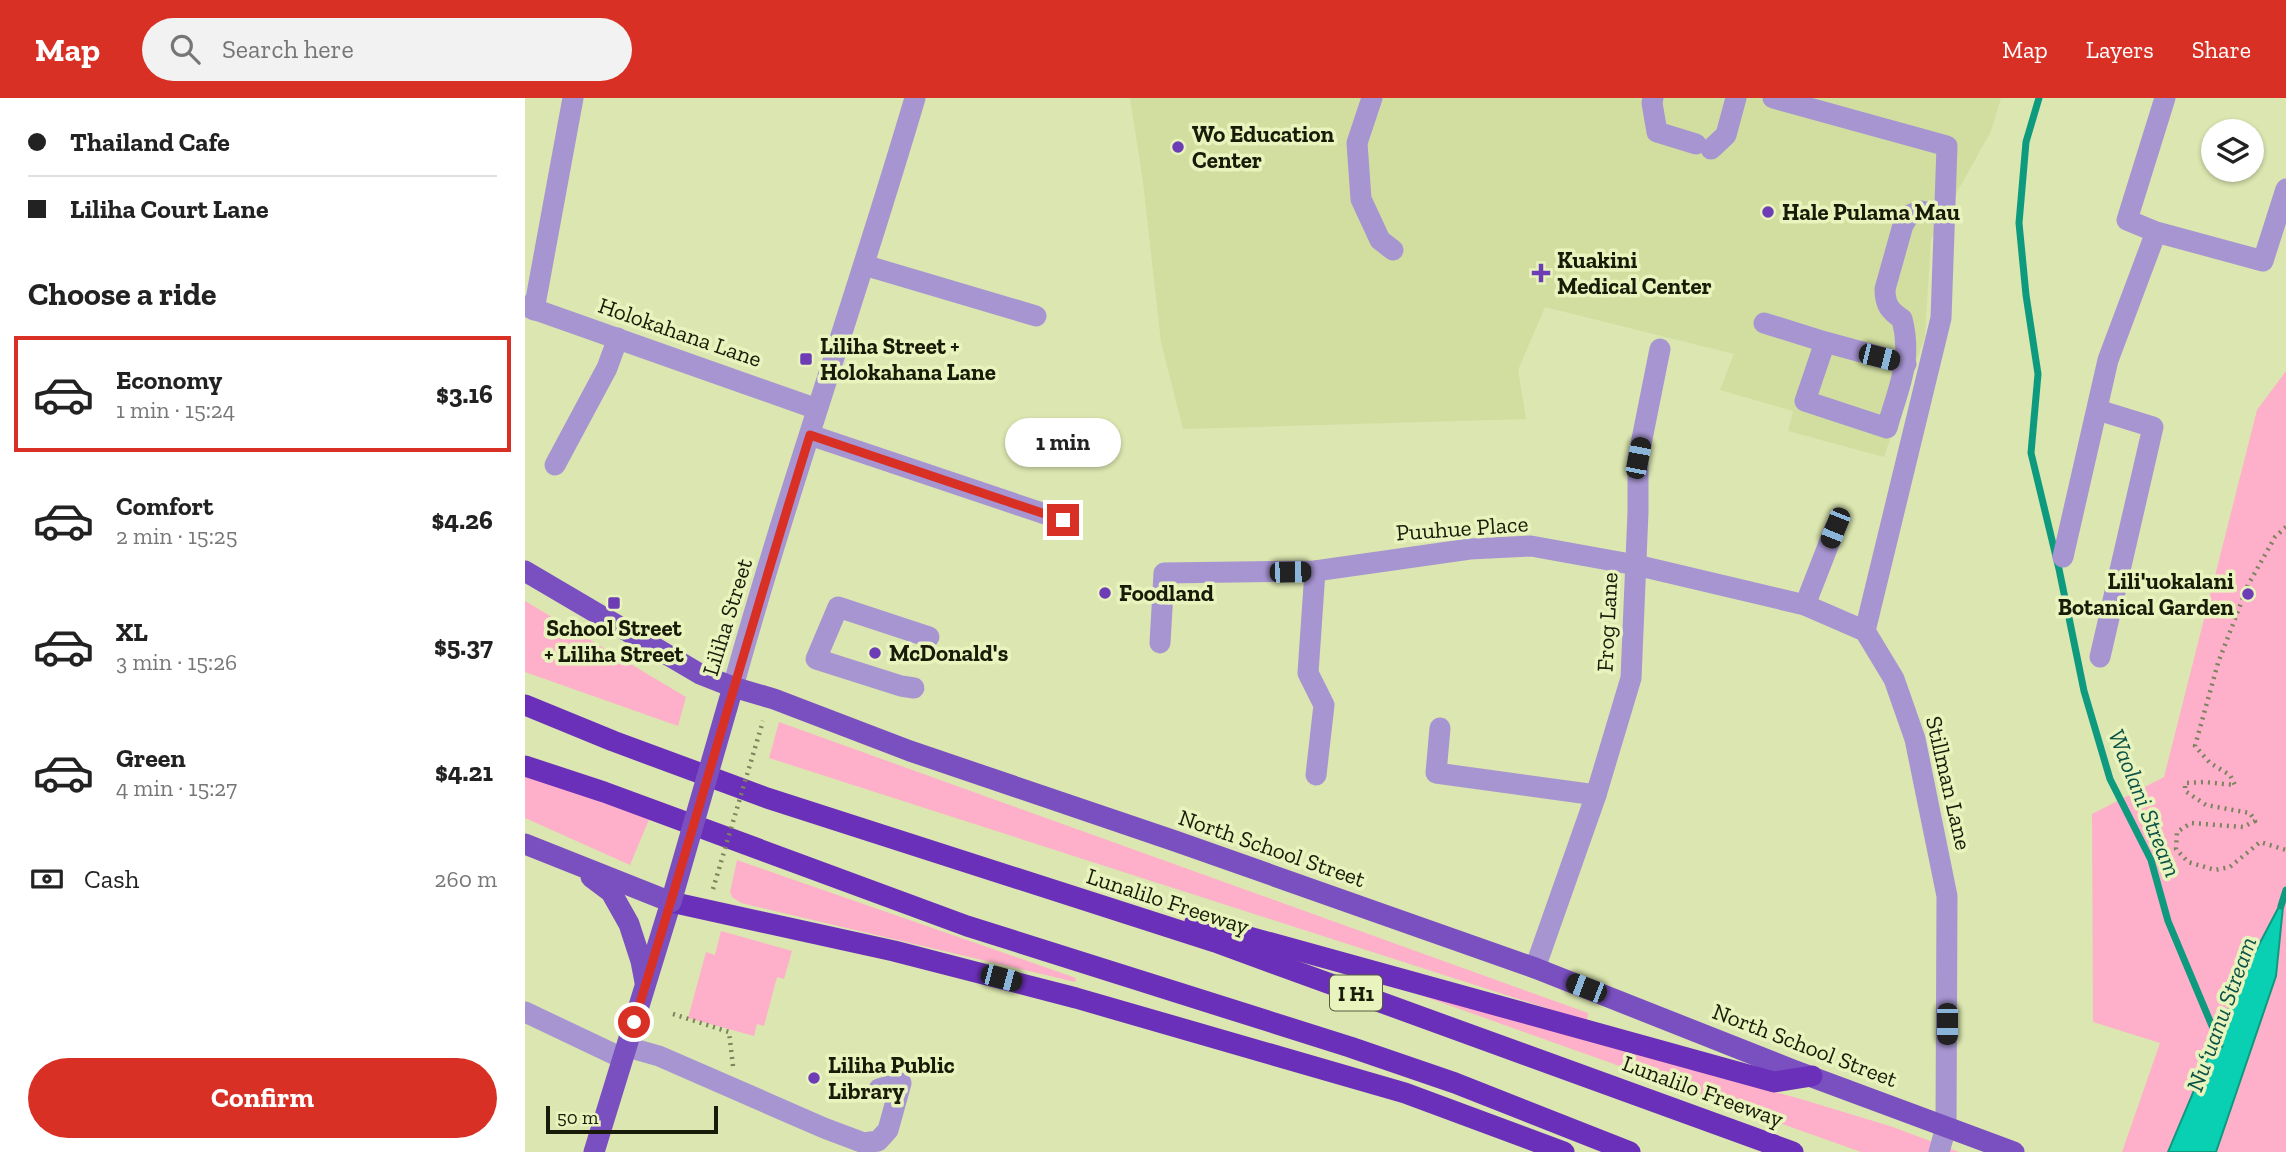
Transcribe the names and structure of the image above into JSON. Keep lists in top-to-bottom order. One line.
{"streets":{"highway":["Lunalilo Freeway","I H1"],"main road":["Liliha Street","North School Street"],"street":["Holokahana Lane","Puuhue Place","Frog Lane","Stillman Lane"]},"crossings":[["Holokahana Lane","Liliha Street"],["Puuhue Place","Frog Lane"],["Puuhue Place","Stillman Lane"],["Liliha Street","North School Street"],["Frog Lane","North School Street"],["Stillman Lane","North School Street"]],"water":["Waolani Stream","Nuʻuanu Stream"],"places":{"other":["Wo Education Center","Hale Pulama Mau","Foodland","Lili'uokalani Botanical Garden","McDonald's","Liliha Public Library"],"health":["Kuakini Medical Center"],"transit":["Liliha Street + Holokahana Lane","School Street + Liliha Street"]},"scale_bar":"50 m","page":{"header":"Map","search":"Search here","nav":["Map","Layers","Share"],"banner":["Thailand Cafe","Liliha Court Lane"],"heading":"Choose a ride","list":[{"name":"Economy","note":"1 min · 15:24","value":"$3.16"},{"name":"Comfort","note":"2 min · 15:25","value":"$4.26"},{"name":"XL","note":"3 min · 15:26","value":"$5.37"},{"name":"Green","note":"4 min · 15:27","value":"$4.21"}],"bubble":"1 min","pay":["Cash","260 m"],"buttons":"Confirm","scale":"50 m"}}
